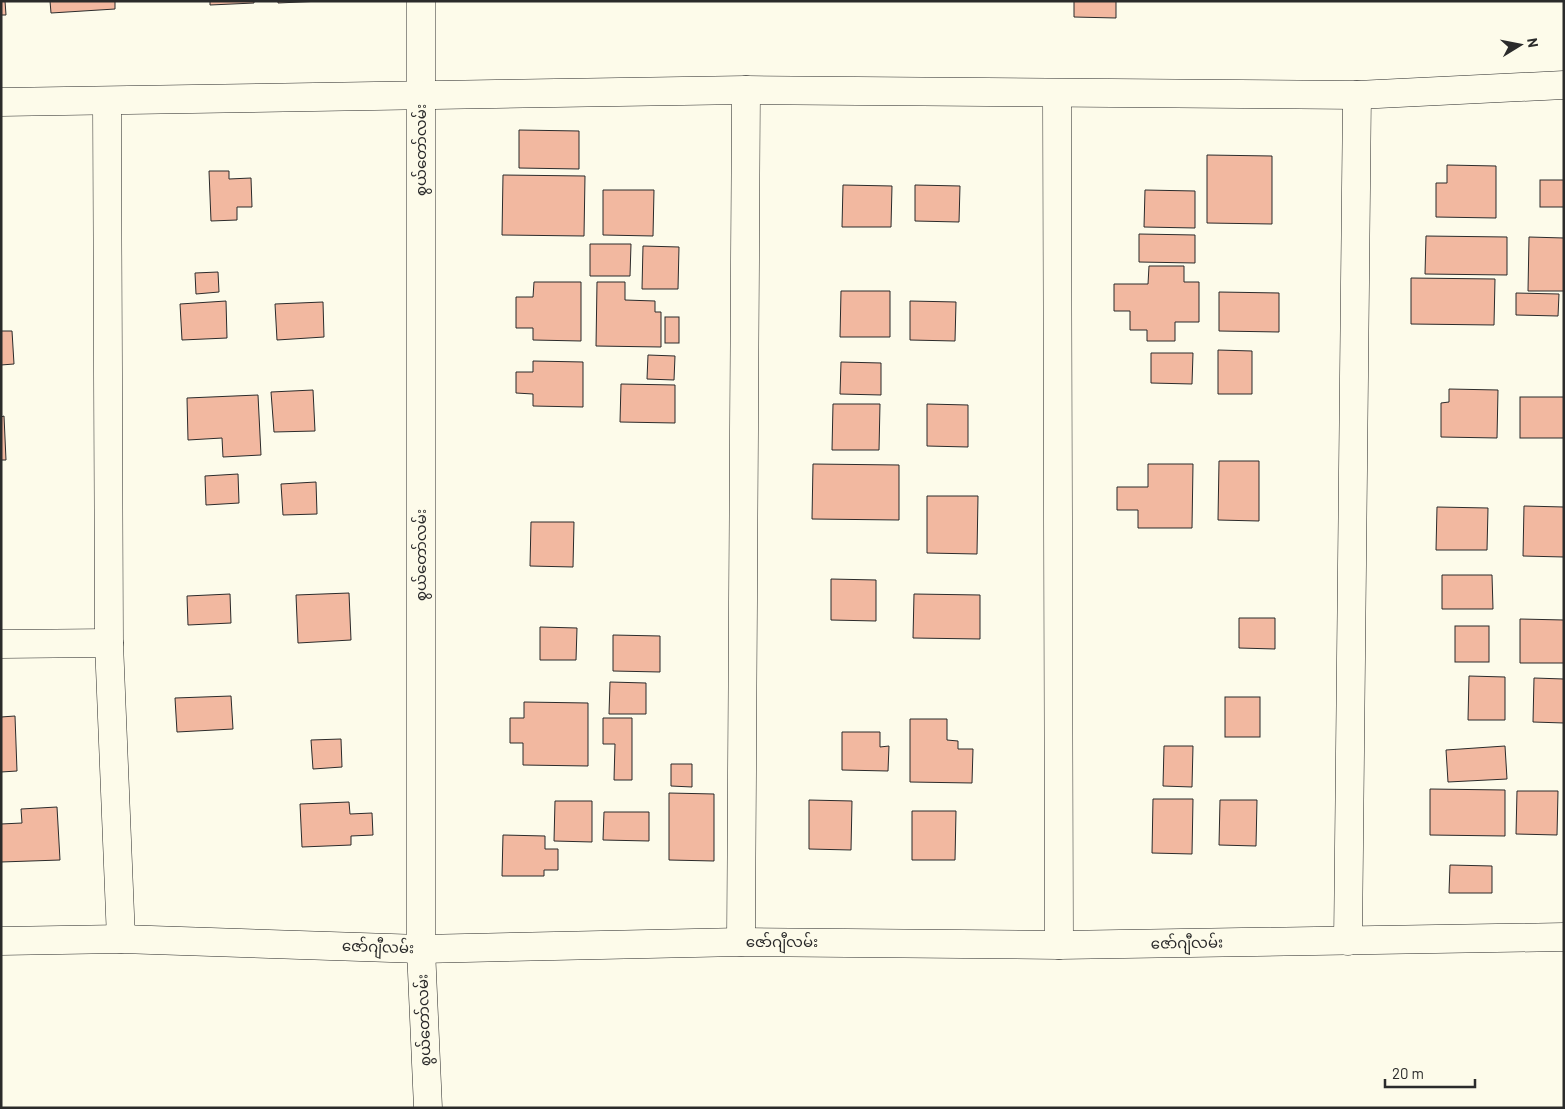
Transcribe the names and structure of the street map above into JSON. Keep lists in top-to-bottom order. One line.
{"streets":{"street":["စွယ်တော်လမ်း","ဇော်ဂျီလမ်း"]},"crossings":[["စွယ်တော်လမ်း","ဇော်ဂျီလမ်း"]],"scale_bar":"20 m","north":"right"}
